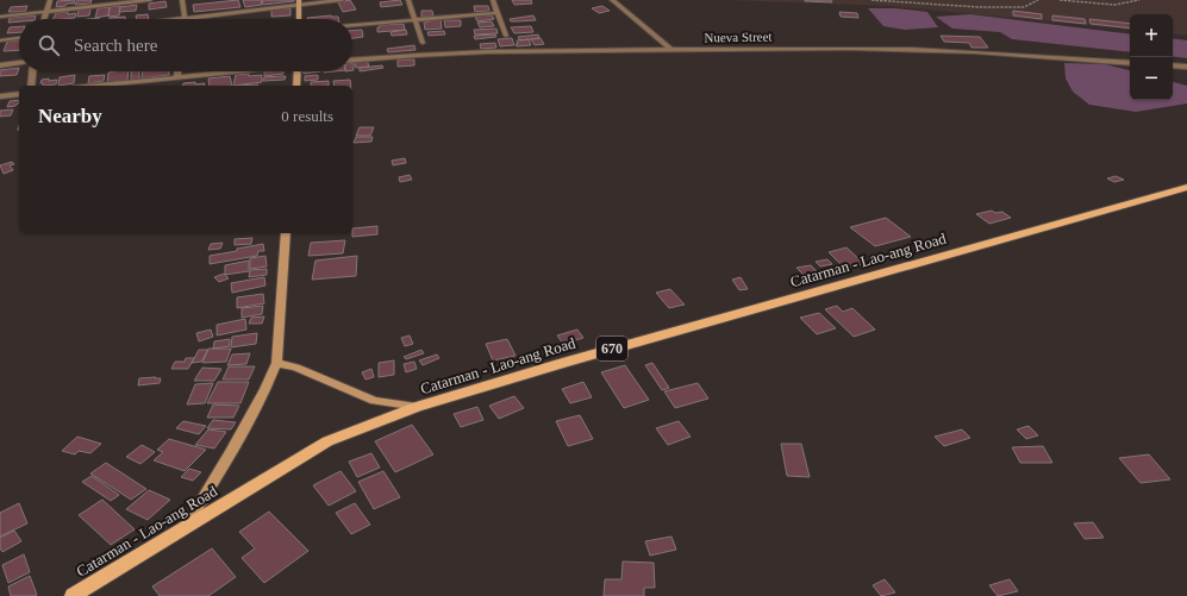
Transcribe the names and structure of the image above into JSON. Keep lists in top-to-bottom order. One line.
{"streets":{"main road":["Catarman - Lao-ang Road","670"],"street":["Nueva Street"]},"page":{"map_buttons":["+","−"],"search":"Search here","heading":["Nearby","0 results"]}}
